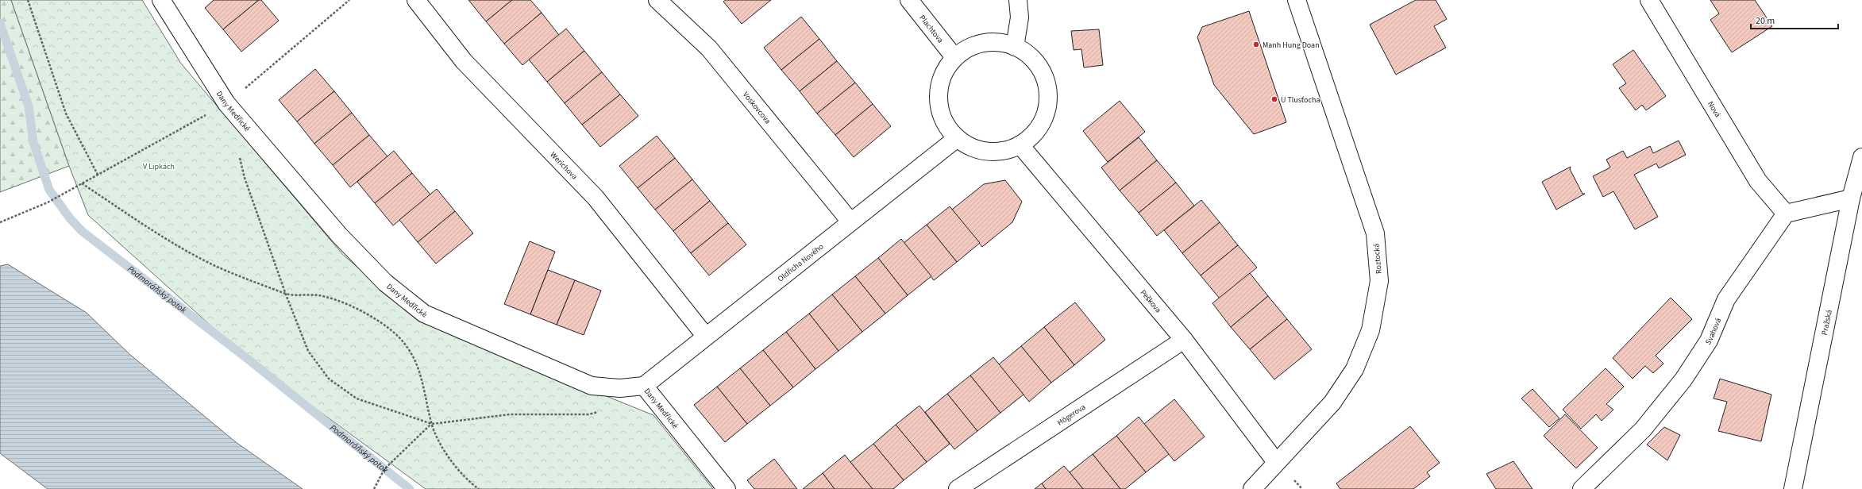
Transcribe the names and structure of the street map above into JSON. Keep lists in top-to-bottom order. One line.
{"streets":{"street":["Plachtova","Voskovcova","Nová","Dany Medřické","Werichova","Roztocká","Oldřicha Nového","Peškova","Pražská","Svahová","Högerova"]},"crossings":[["Plachtova","Oldřicha Nového"],["Plachtova","Peškova"],["Voskovcova","Oldřicha Nového"],["Nová","Svahová"],["Dany Medřické","Oldřicha Nového"],["Werichova","Oldřicha Nového"],["Roztocká","Peškova"],["Oldřicha Nového","Peškova"],["Peškova","Högerova"]],"water":["Podmoráňský potok"],"parks":["V Lipkách"],"places":["Manh Hung Doan","U Tlusťocha"],"scale_bar":"20 m"}
